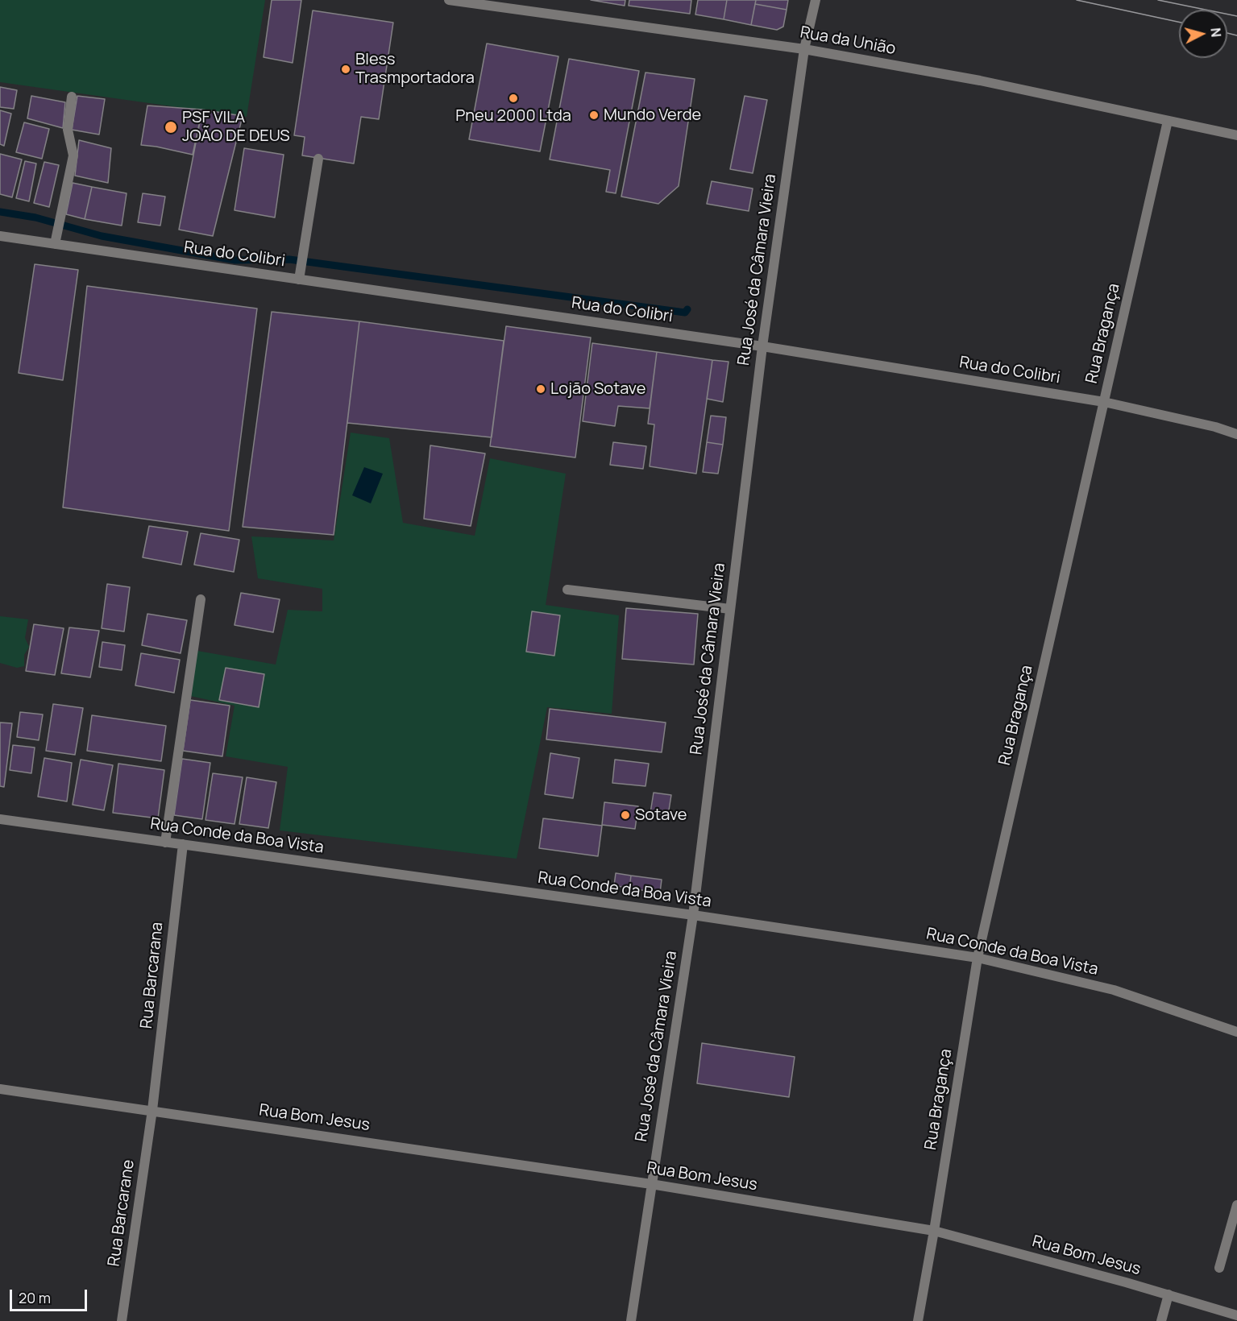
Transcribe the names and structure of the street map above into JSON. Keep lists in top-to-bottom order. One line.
{"streets":{"street":["Rua da União","Rua do Colibri","Rua José da Câmara Vieira","Rua Bragança","Rua Conde da Boa Vista","Rua Barcarana","Rua Bom Jesus","Rua Barcarane"]},"crossings":[["Rua da União","Rua José da Câmara Vieira"],["Rua da União","Rua Bragança"],["Rua do Colibri","Rua José da Câmara Vieira"],["Rua do Colibri","Rua Bragança"],["Rua José da Câmara Vieira","Rua Conde da Boa Vista"],["Rua José da Câmara Vieira","Rua Bom Jesus"],["Rua Bragança","Rua Conde da Boa Vista"],["Rua Bragança","Rua Bom Jesus"],["Rua Conde da Boa Vista","Rua Barcarana"],["Rua Barcarana","Rua Bom Jesus"],["Rua Barcarana","Rua Barcarane"],["Rua Bom Jesus","Rua Barcarane"]],"places":["Bless Trasmportadora","Pneu 2000 Ltda","Mundo Verde","PSF VILA JOÃO DE DEUS","Lojão Sotave","Sotave"],"scale_bar":"20 m","north":"right"}
